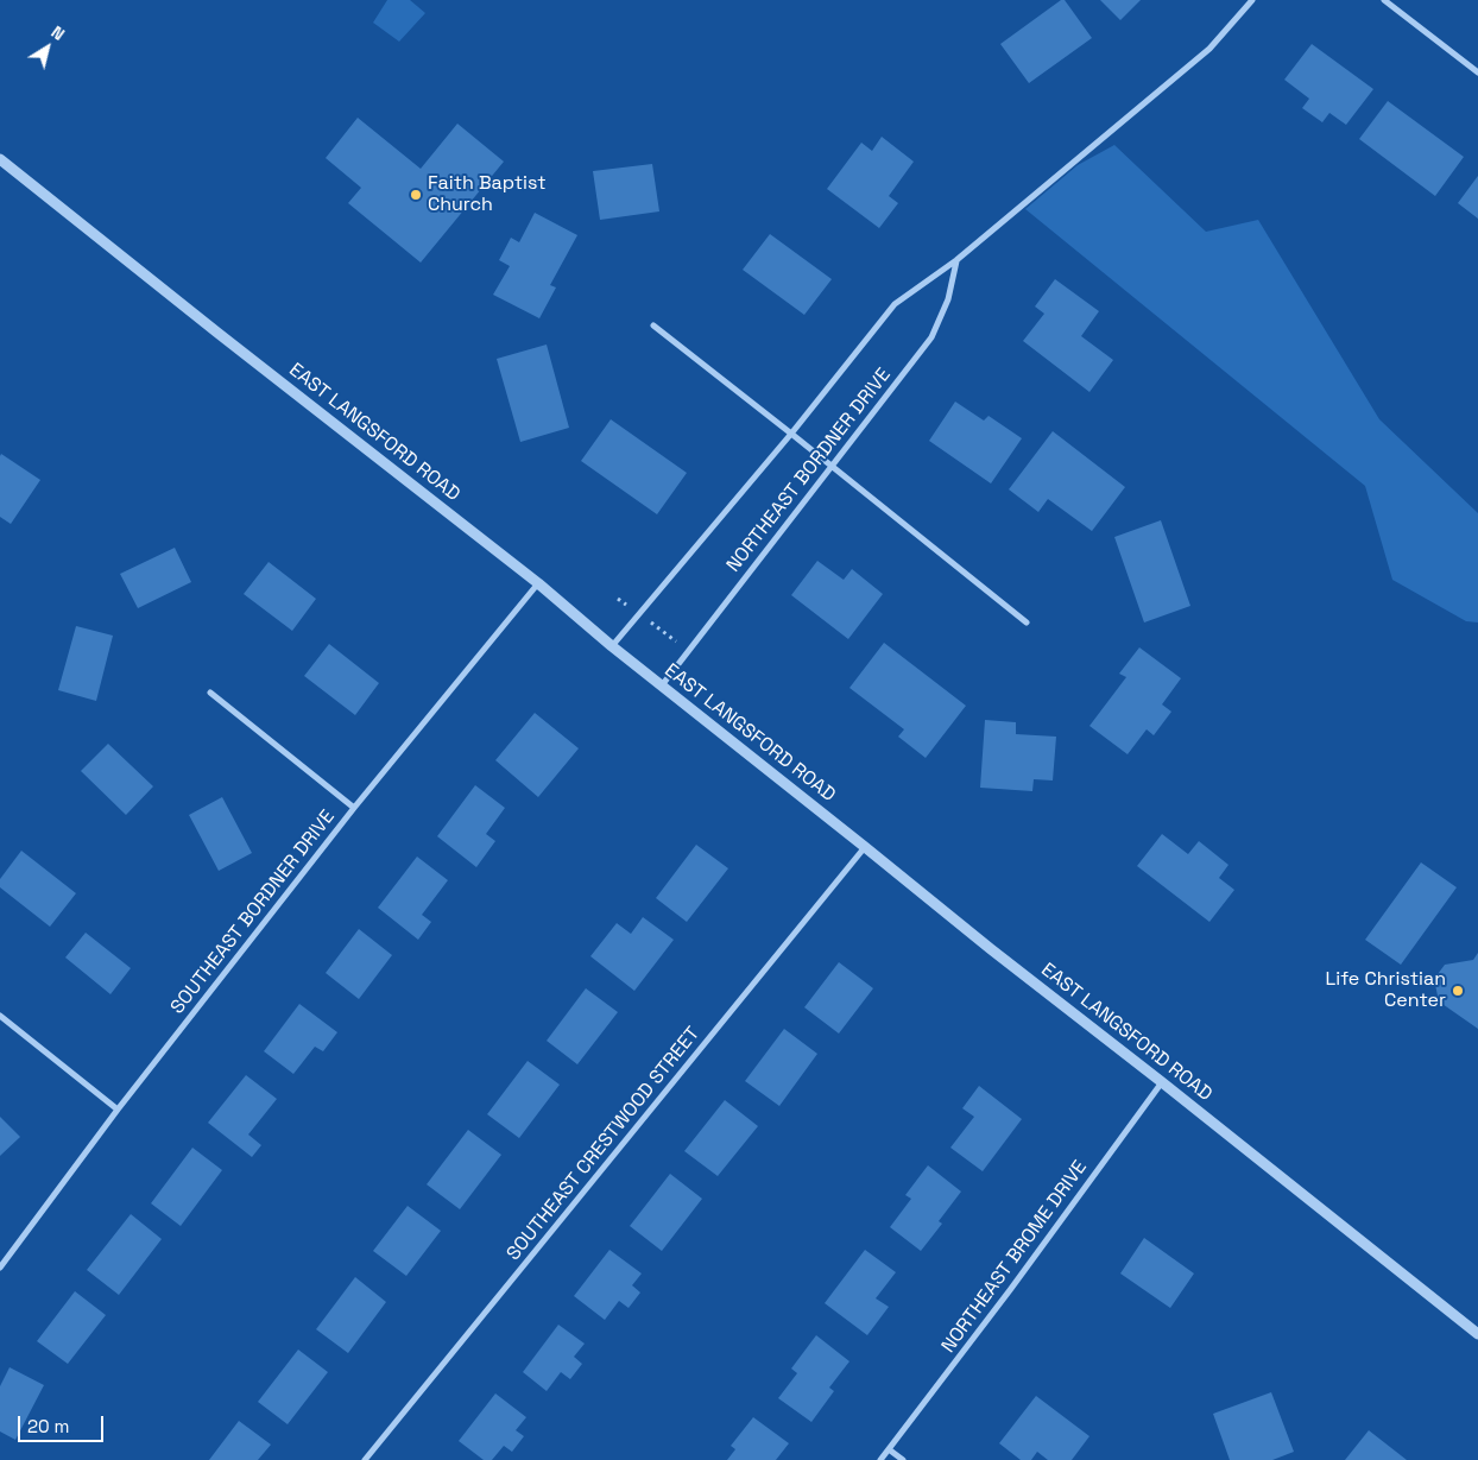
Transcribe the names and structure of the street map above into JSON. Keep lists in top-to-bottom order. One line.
{"streets":{"street":["EAST LANGSFORD ROAD","NORTHEAST BORDNER DRIVE","SOUTHEAST BORDNER DRIVE","SOUTHEAST CRESTWOOD STREET","NORTHEAST BROME DRIVE"]},"crossings":[["EAST LANGSFORD ROAD","NORTHEAST BORDNER DRIVE"],["EAST LANGSFORD ROAD","SOUTHEAST BORDNER DRIVE"],["EAST LANGSFORD ROAD","SOUTHEAST CRESTWOOD STREET"],["EAST LANGSFORD ROAD","NORTHEAST BROME DRIVE"]],"places":["Faith Baptist Church","Life Christian Center"],"scale_bar":"20 m","north":"top right"}
